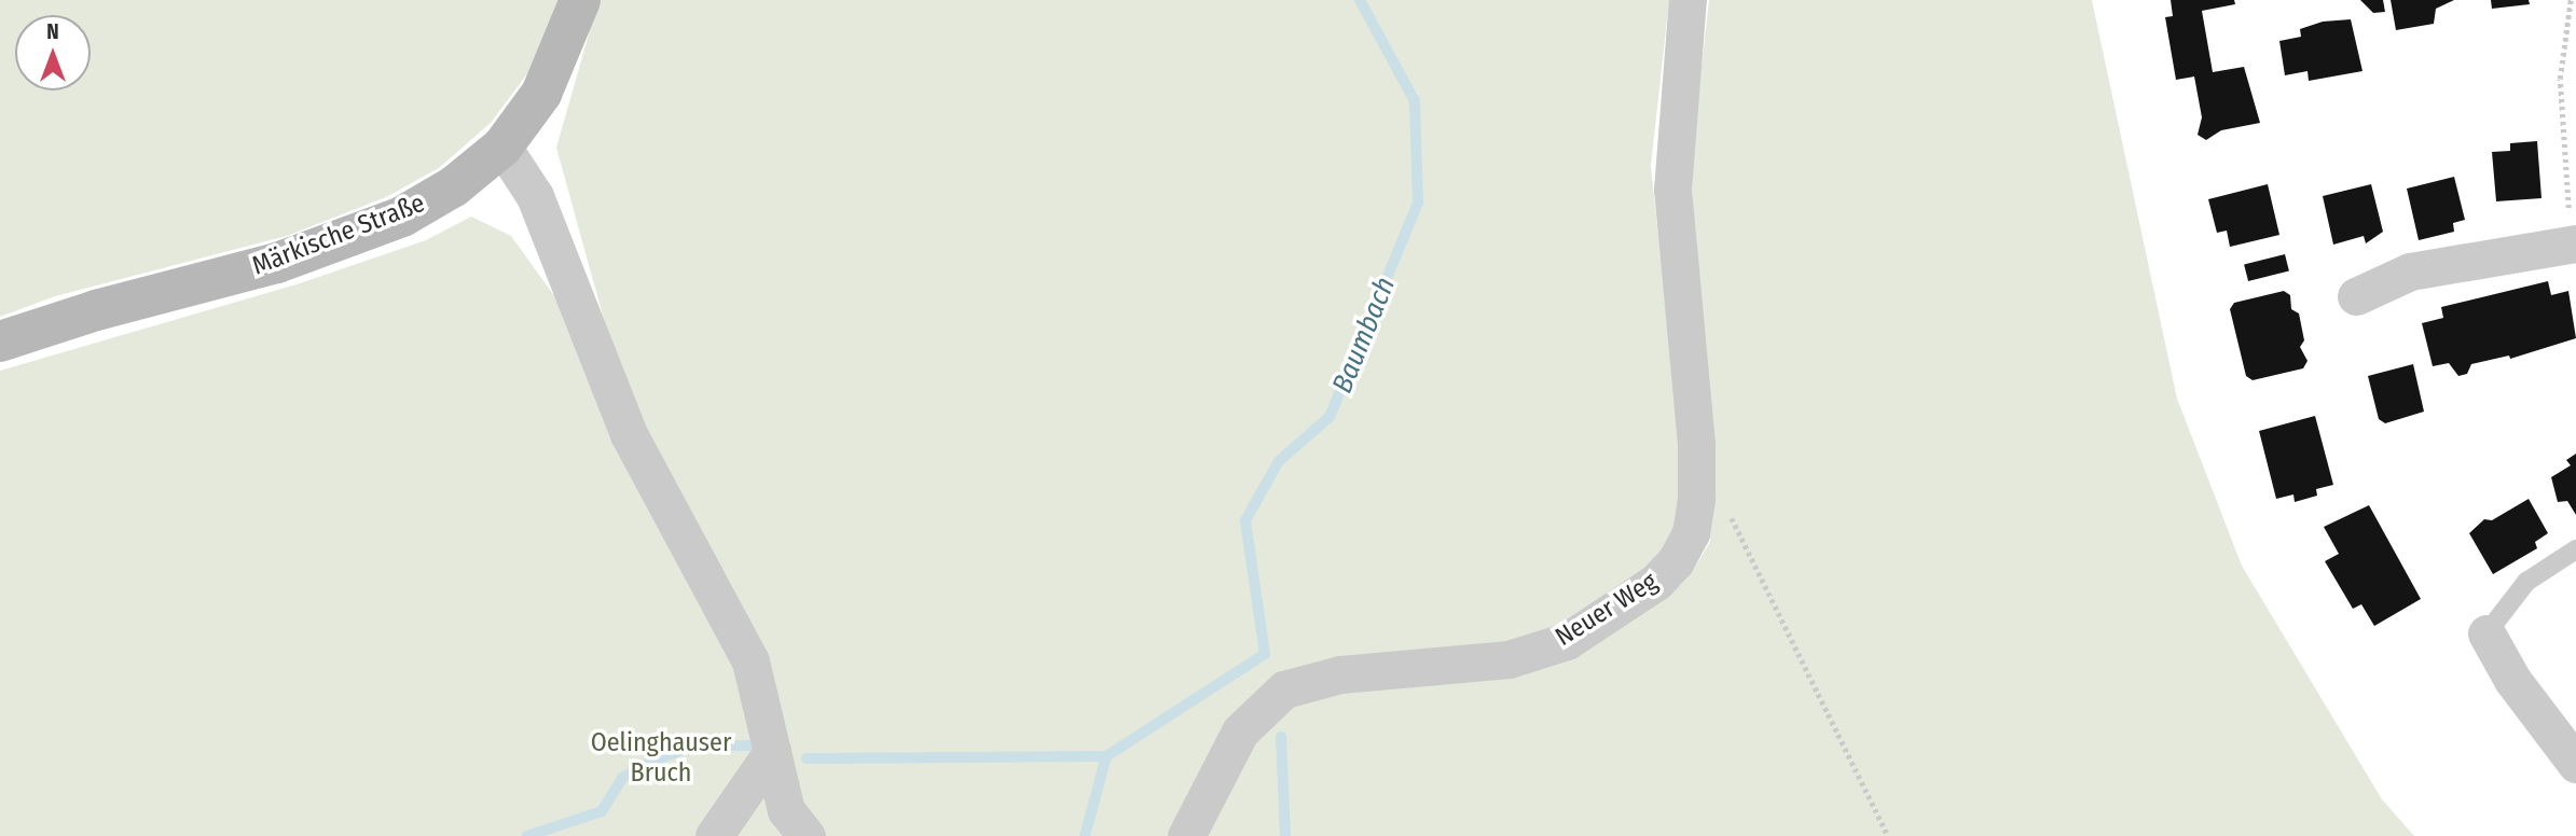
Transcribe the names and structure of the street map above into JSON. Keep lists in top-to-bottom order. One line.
{"streets":{"main road":["Märkische Straße"],"street":["Neuer Weg"]},"water":["Baumbach"],"parks":["Oelinghauser Bruch"],"north":"top"}
